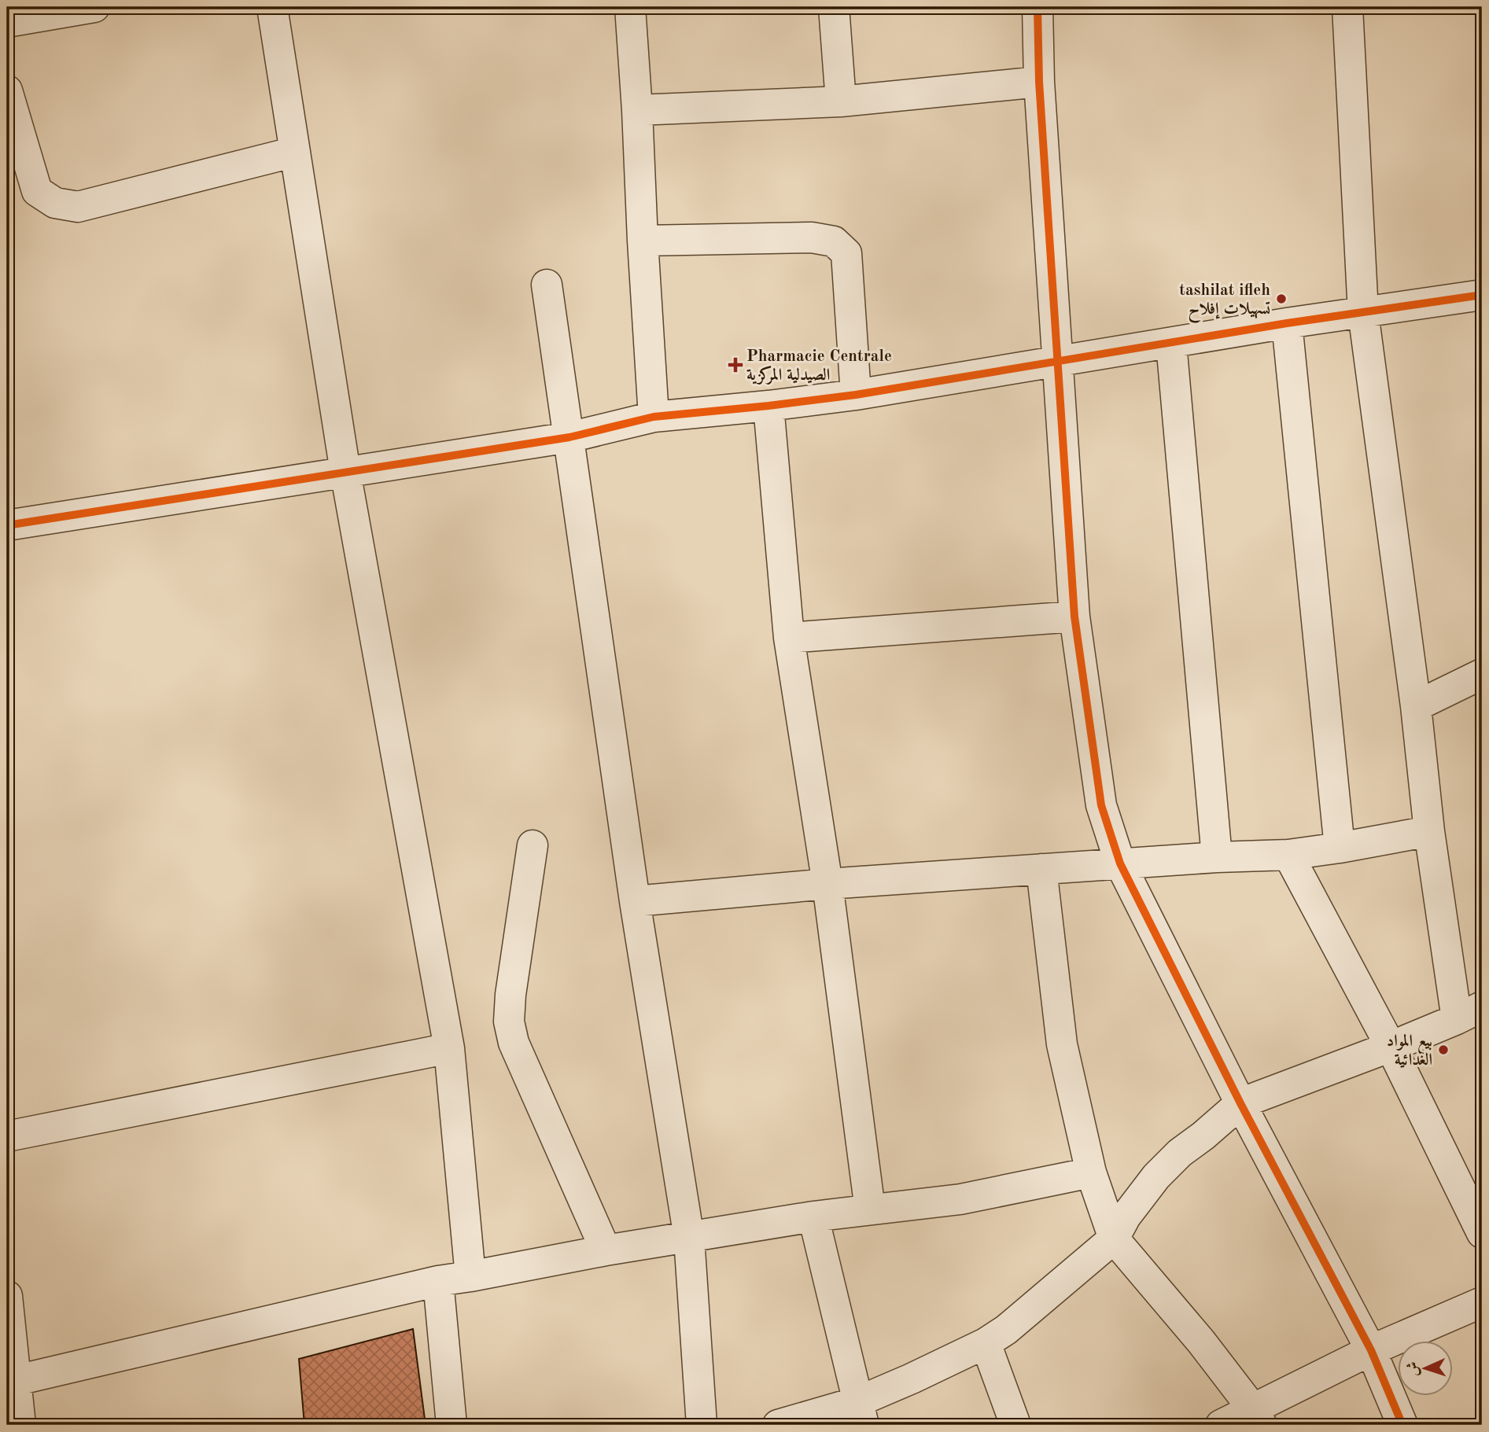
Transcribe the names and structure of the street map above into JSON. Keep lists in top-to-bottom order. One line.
{"places":{"other":["tashilat ifleh تسهيلات إفلاح","بيع المواد الغدائية"],"health":["Pharmacie Centrale الصيدلية المركزية"]},"north":"left"}
